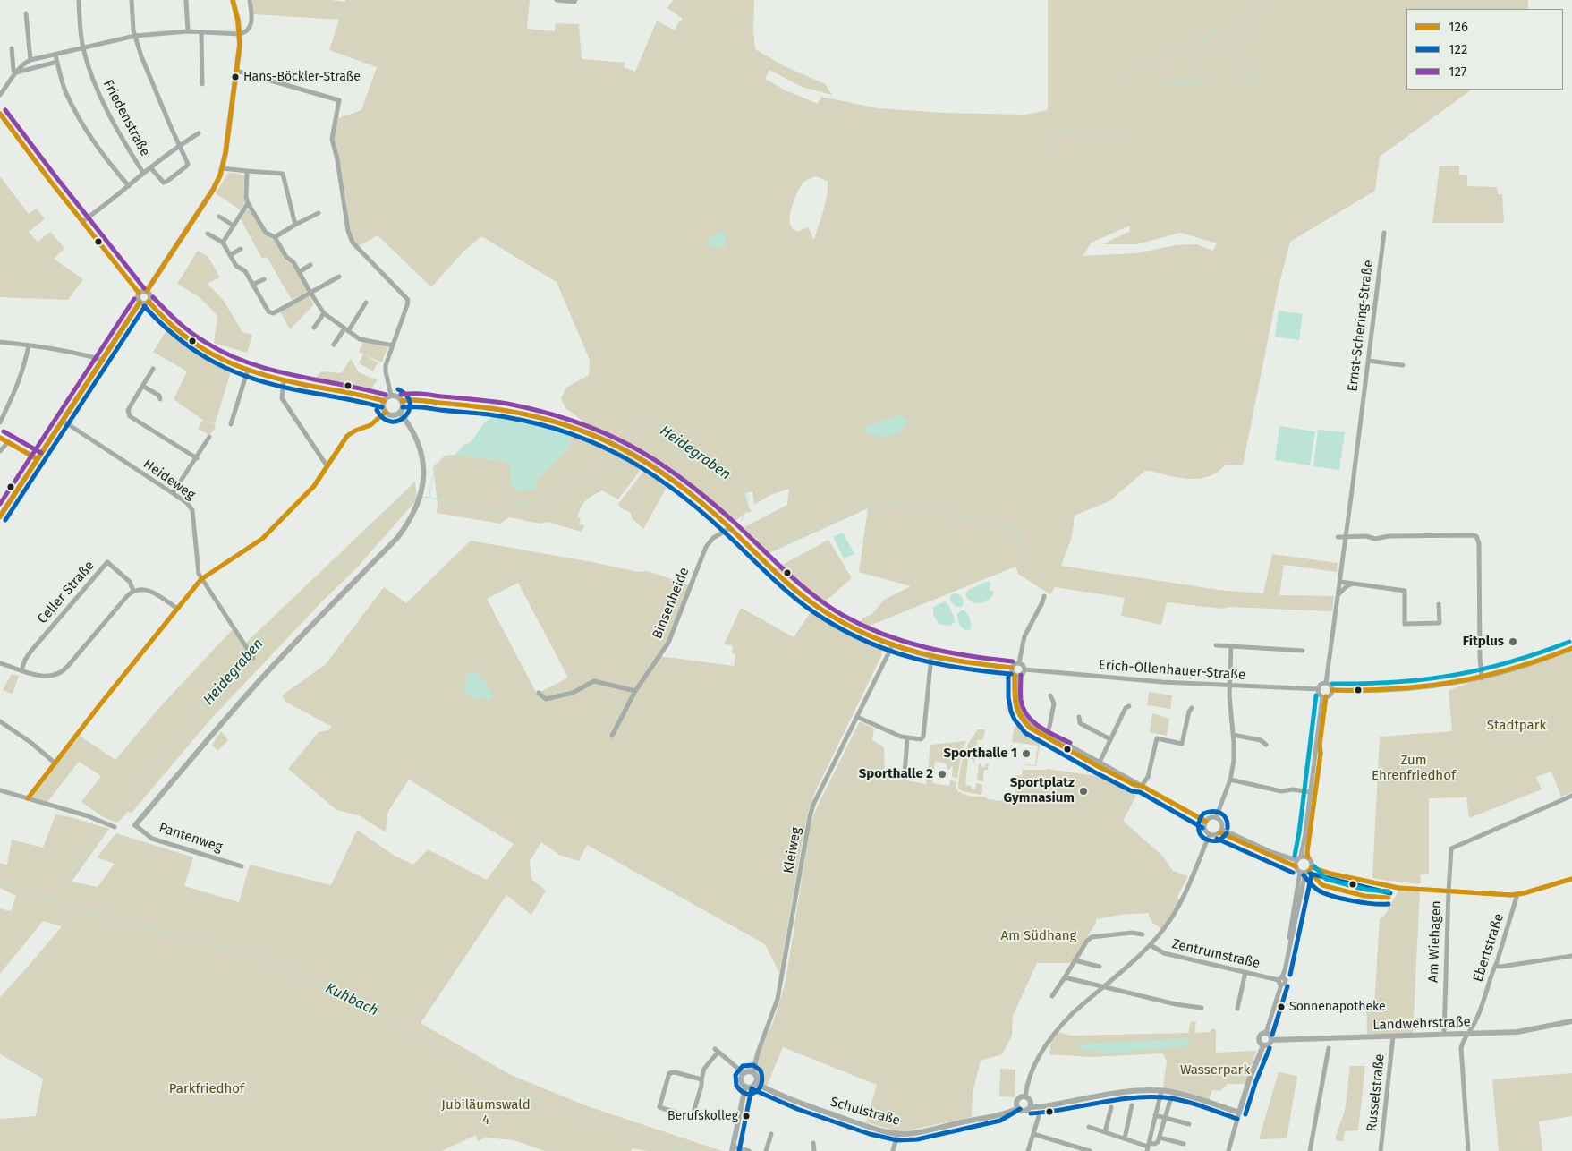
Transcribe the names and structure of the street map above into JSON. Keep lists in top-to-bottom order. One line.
{"streets":{"main road":["Landwehrstraße","Schulstraße"],"street":["Friedenstraße","Ernst-Schering-Straße","Heideweg","Celler Straße","Binsenheide","Erich-Ollenhauer-Straße","Pantenweg","Kleiweg","Am Wiehagen","Ebertstraße","Zentrumstraße","Russelstraße"]},"crossings":[["Ernst-Schering-Straße","Erich-Ollenhauer-Straße"],["Kleiweg","Schulstraße"],["Am Wiehagen","Landwehrstraße"],["Ebertstraße","Landwehrstraße"],["Landwehrstraße","Russelstraße"]],"water":["Heidegraben","Kuhbach"],"parks":["Stadtpark","Zum Ehrenfriedhof","Am Südhang","Wasserpark","Parkfriedhof","Jubiläumswald 4"],"places":["Hans-Böckler-Straße","Fitplus","Sporthalle 1","Sporthalle 2","Sportplatz Gymnasium","Sonnenapotheke","Berufskolleg"],"lines":["transit line 126","transit line 127","transit line 122"],"legend":["126","122","127"]}
